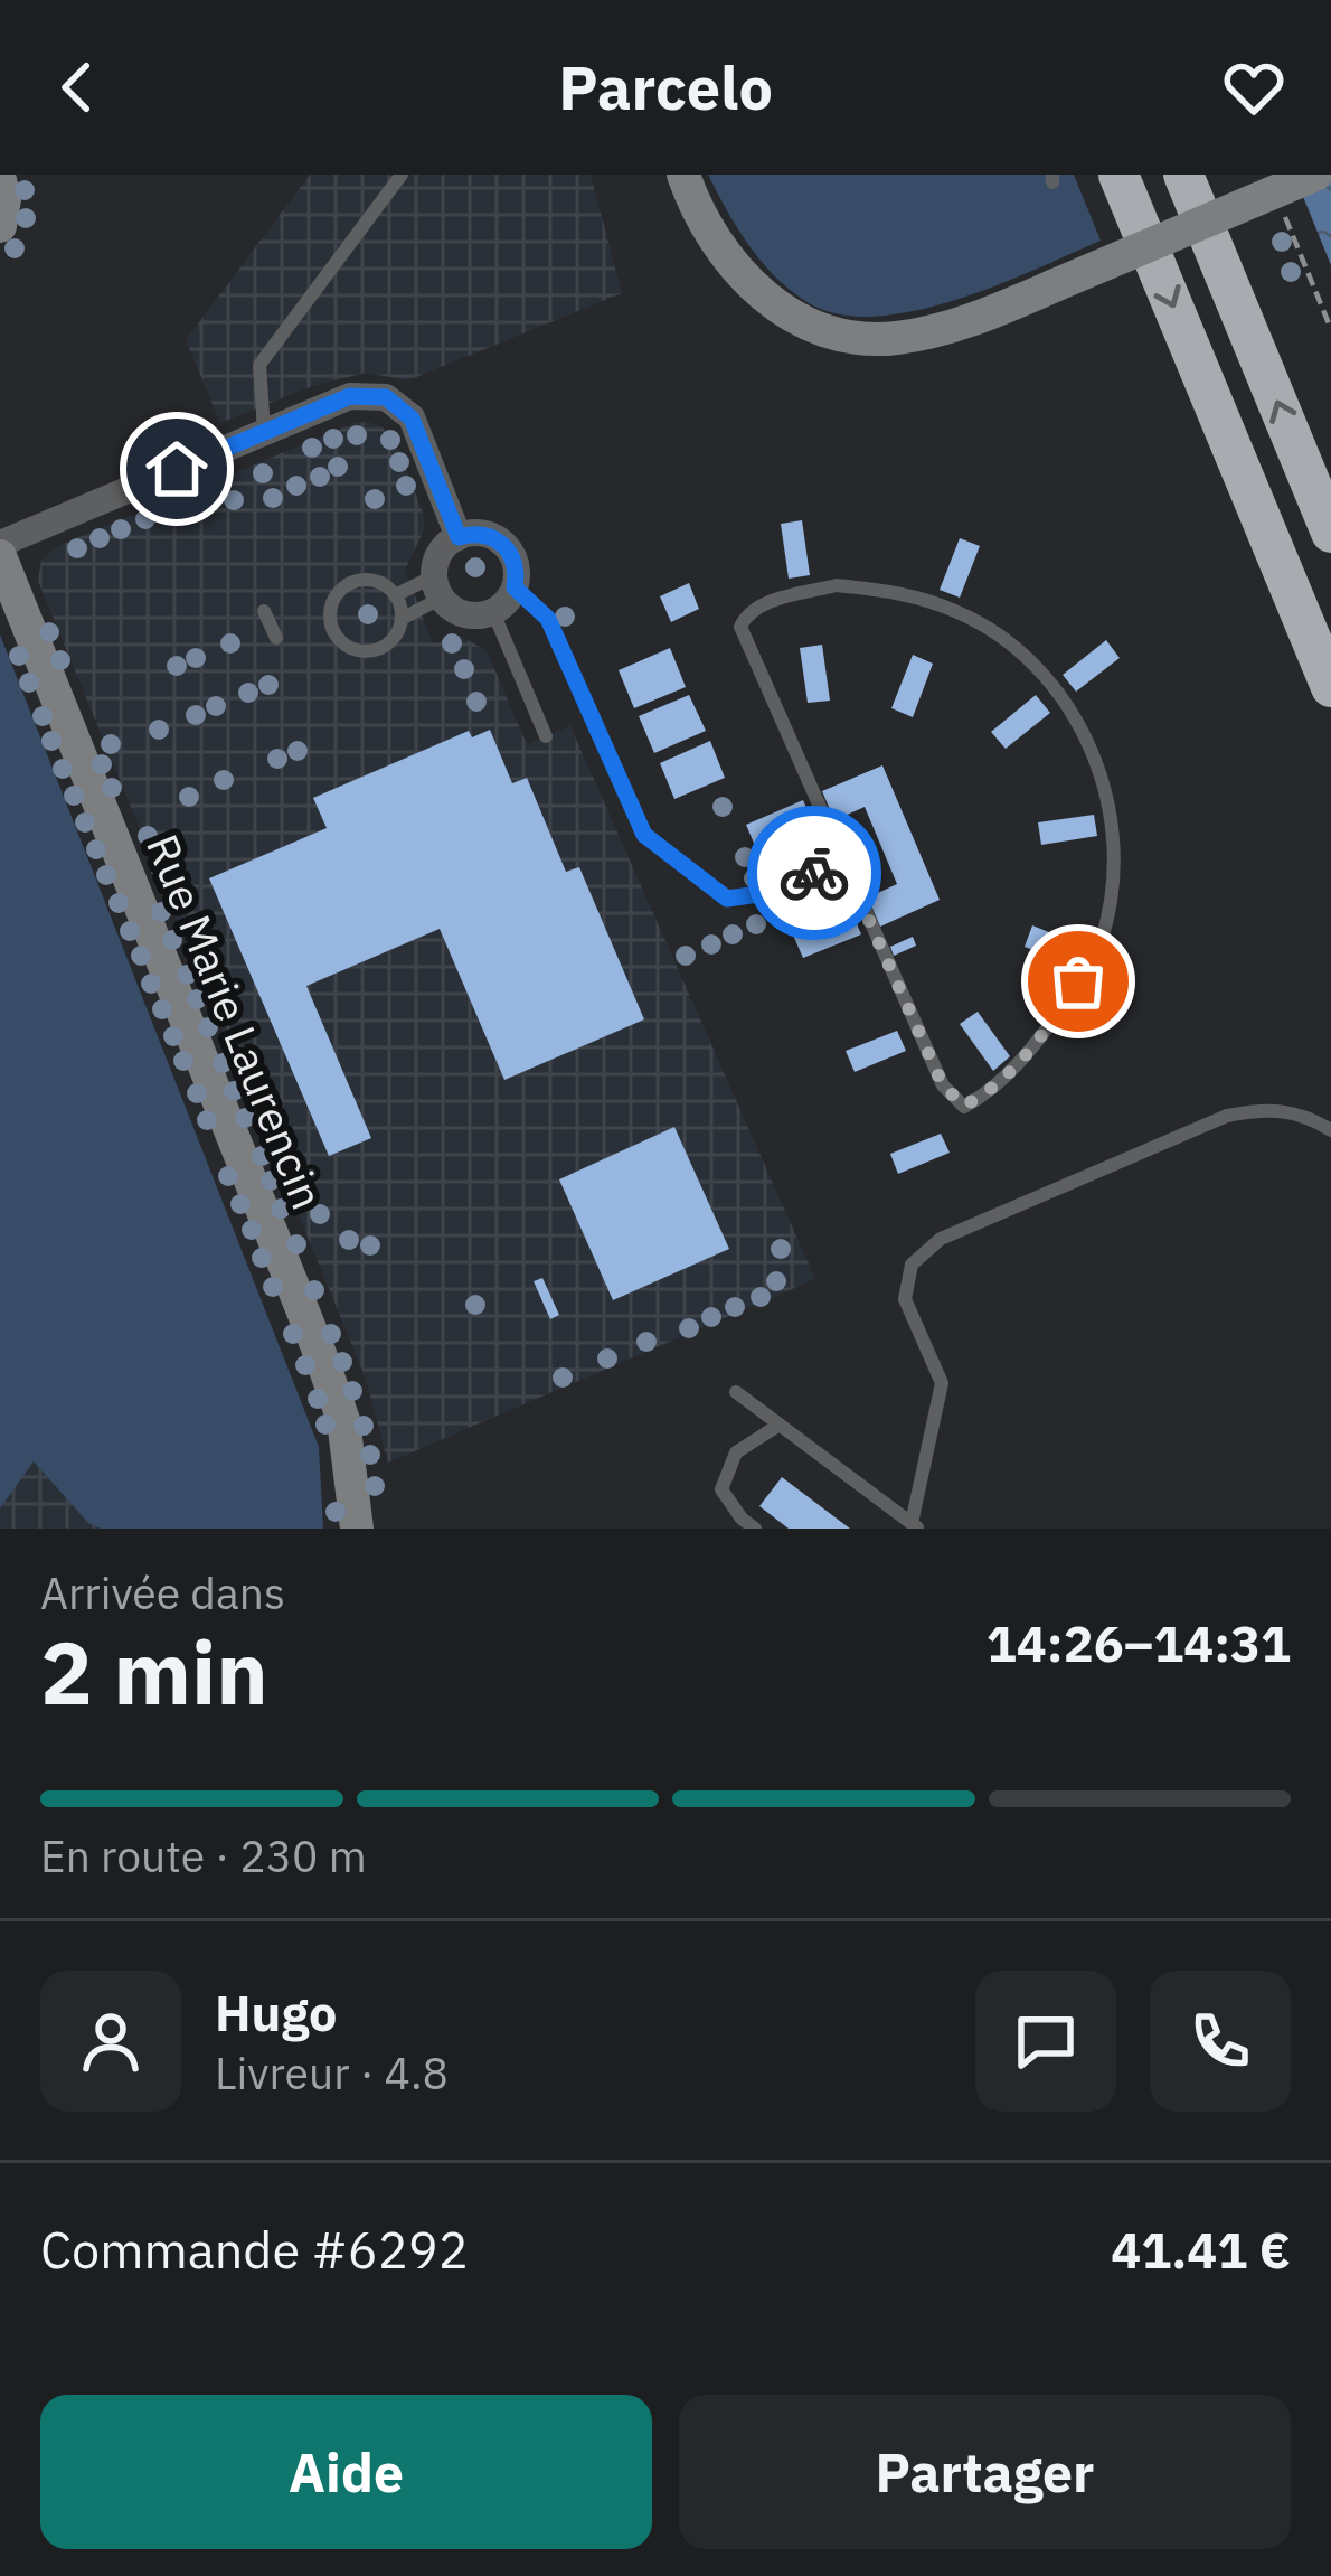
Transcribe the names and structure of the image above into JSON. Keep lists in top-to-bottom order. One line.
{"streets":{"street":["Rue Marie Laurencin"]},"page":{"header":"Parcelo","heading":["2 min","Arrivée dans","14:26–14:31"],"panel":["Hugo","Livreur · 4.8","Commande #6292","41.41 €"],"bar":"En route · 230 m","buttons":["Aide","Partager"]}}
